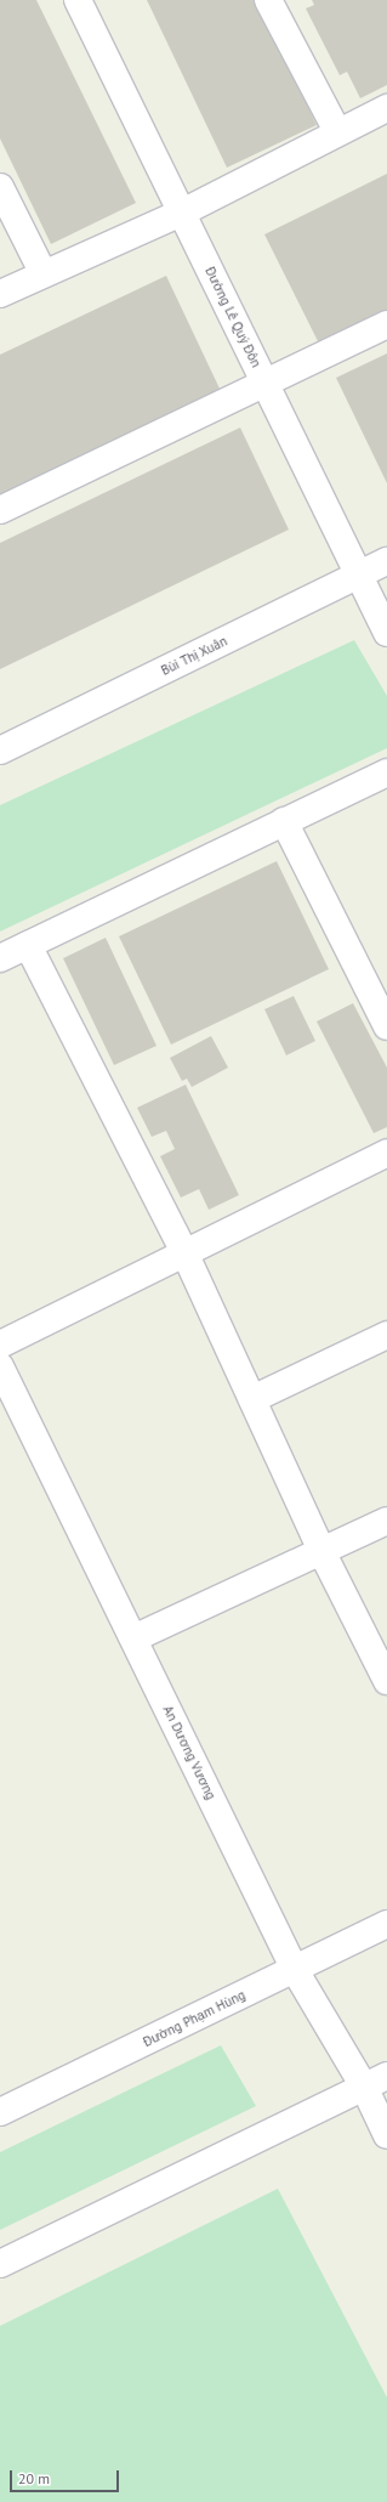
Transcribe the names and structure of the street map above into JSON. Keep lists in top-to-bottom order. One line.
{"streets":{"street":["Đường Lê Quý Đôn","Bùi Thị Xuân","An Dương Vương","Đường Phạm Hùng"]},"crossings":[["Đường Lê Quý Đôn","Bùi Thị Xuân"],["An Dương Vương","Đường Phạm Hùng"]],"scale_bar":"20 m"}
